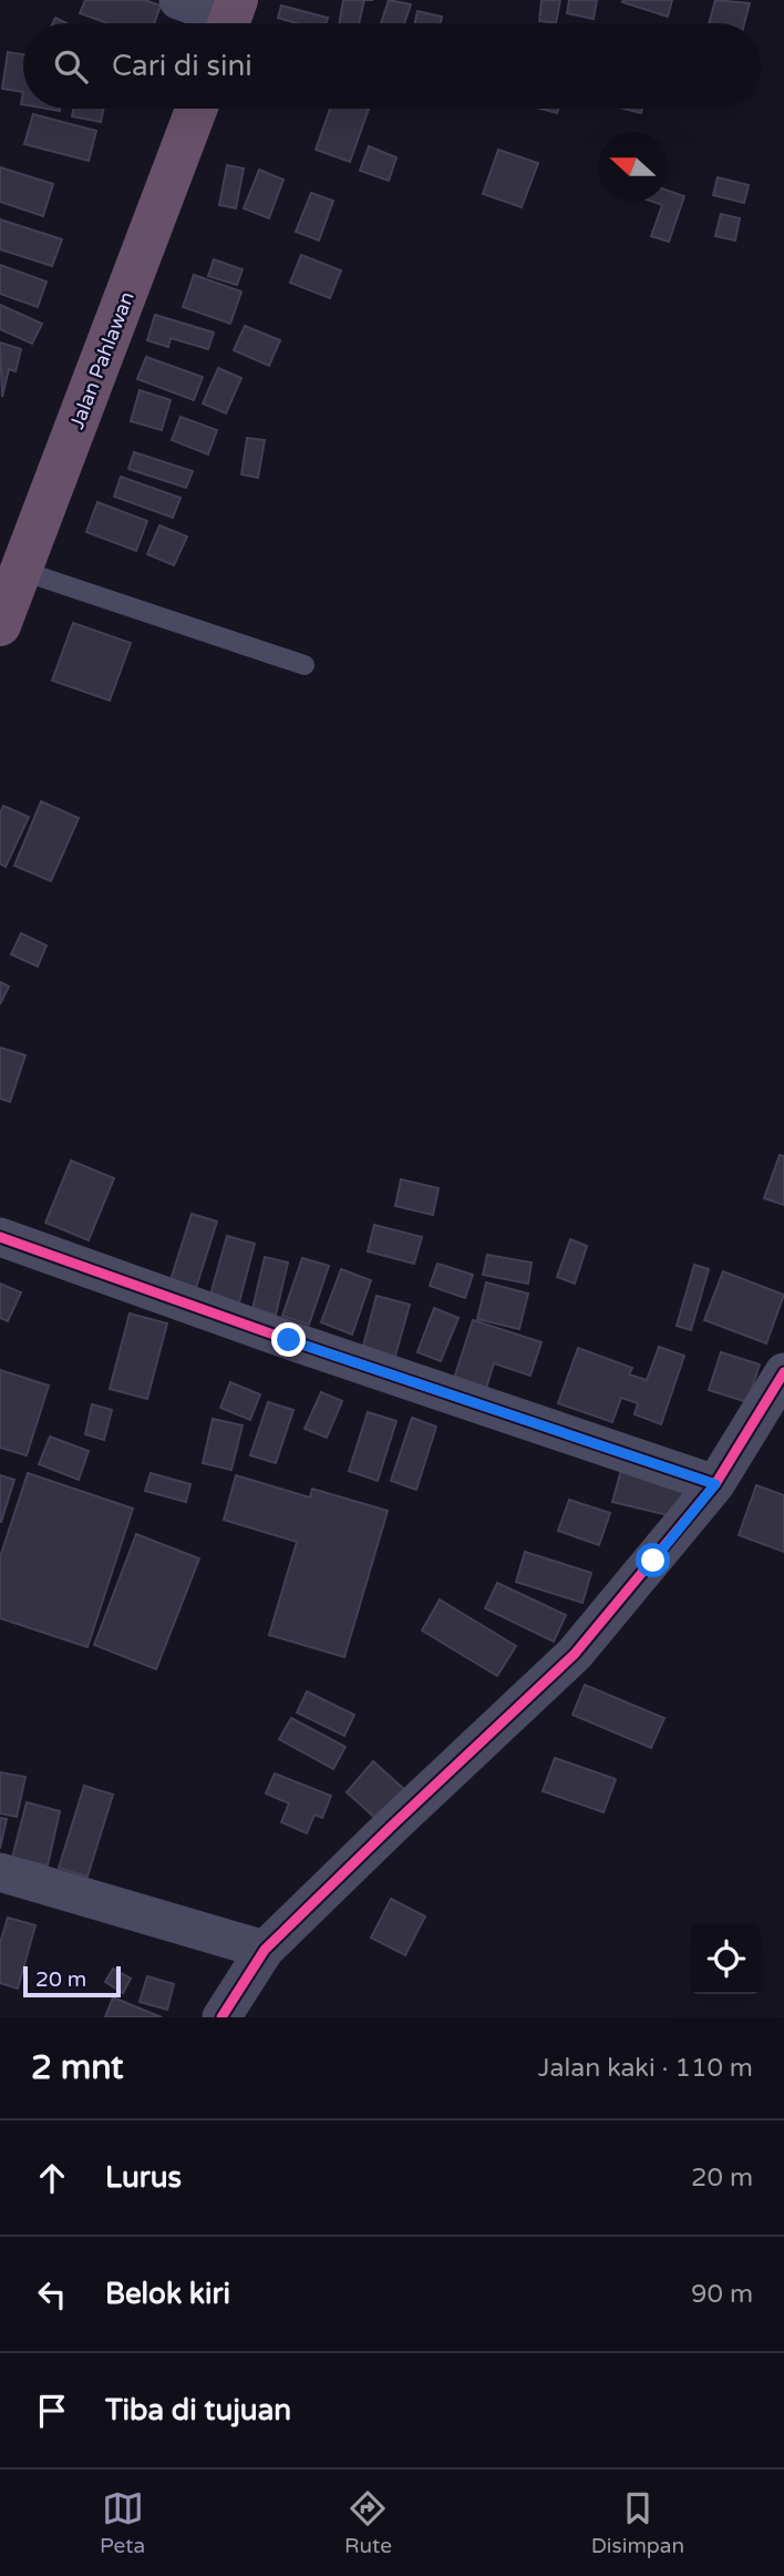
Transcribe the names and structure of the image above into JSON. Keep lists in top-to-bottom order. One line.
{"streets":{"highway":["Jalan Pahlawan"]},"scale_bar":"20 m","north":"left","page":{"search":"Cari di sini","scale":"20 m","heading":["2 mnt","Jalan kaki · 110 m"],"list":[["Lurus","20 m"],["Belok kiri","90 m"],"Tiba di tujuan"],"nav":["Peta","Rute","Disimpan"]}}
